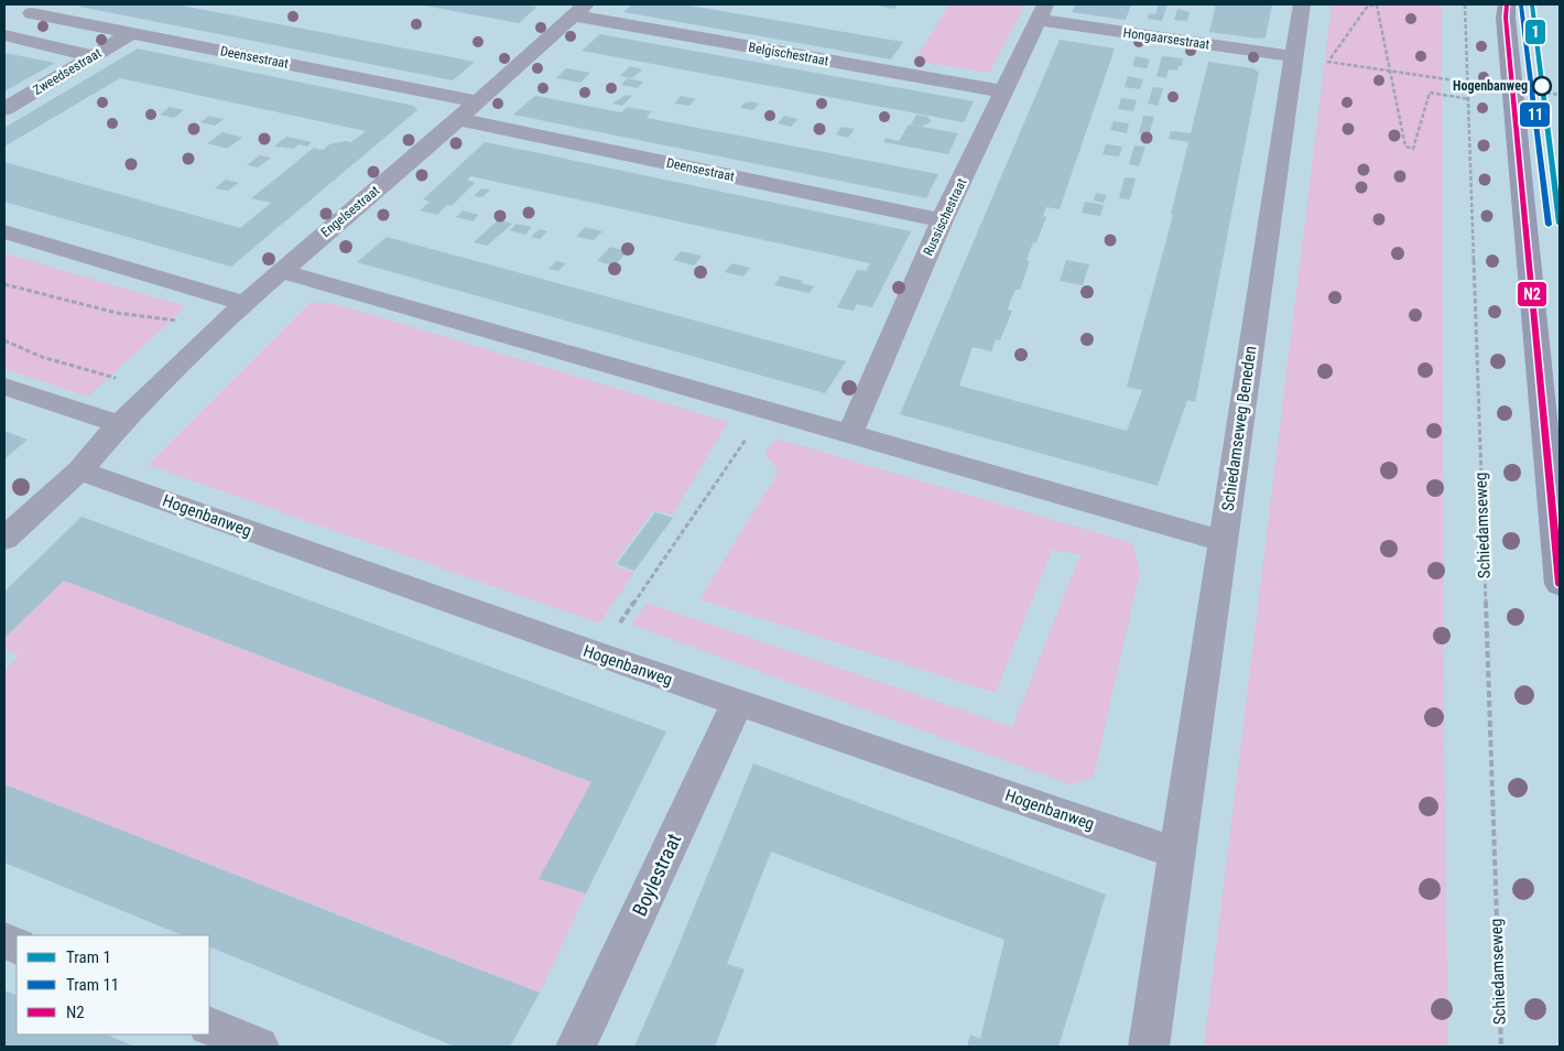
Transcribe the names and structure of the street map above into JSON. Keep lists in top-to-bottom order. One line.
{"streets":{"street":["Hongaarsestraat","Belgischestraat","Deensestraat","Zweedsestraat","Engelsestraat","Russischestraat","Schiedamseweg Beneden","Hogenbanweg","Boylestraat"],"path":["Schiedamseweg"]},"crossings":[["Hongaarsestraat","Russischestraat"],["Hongaarsestraat","Schiedamseweg Beneden"],["Belgischestraat","Engelsestraat"],["Belgischestraat","Russischestraat"],["Deensestraat","Zweedsestraat"],["Deensestraat","Engelsestraat"],["Deensestraat","Russischestraat"],["Engelsestraat","Hogenbanweg"],["Schiedamseweg Beneden","Hogenbanweg"],["Hogenbanweg","Boylestraat"]],"places":["Hogenbanweg"],"lines":["tram line 1","transit line N2","tram line 11"],"legend":["Tram 1","Tram 11","N2"]}
